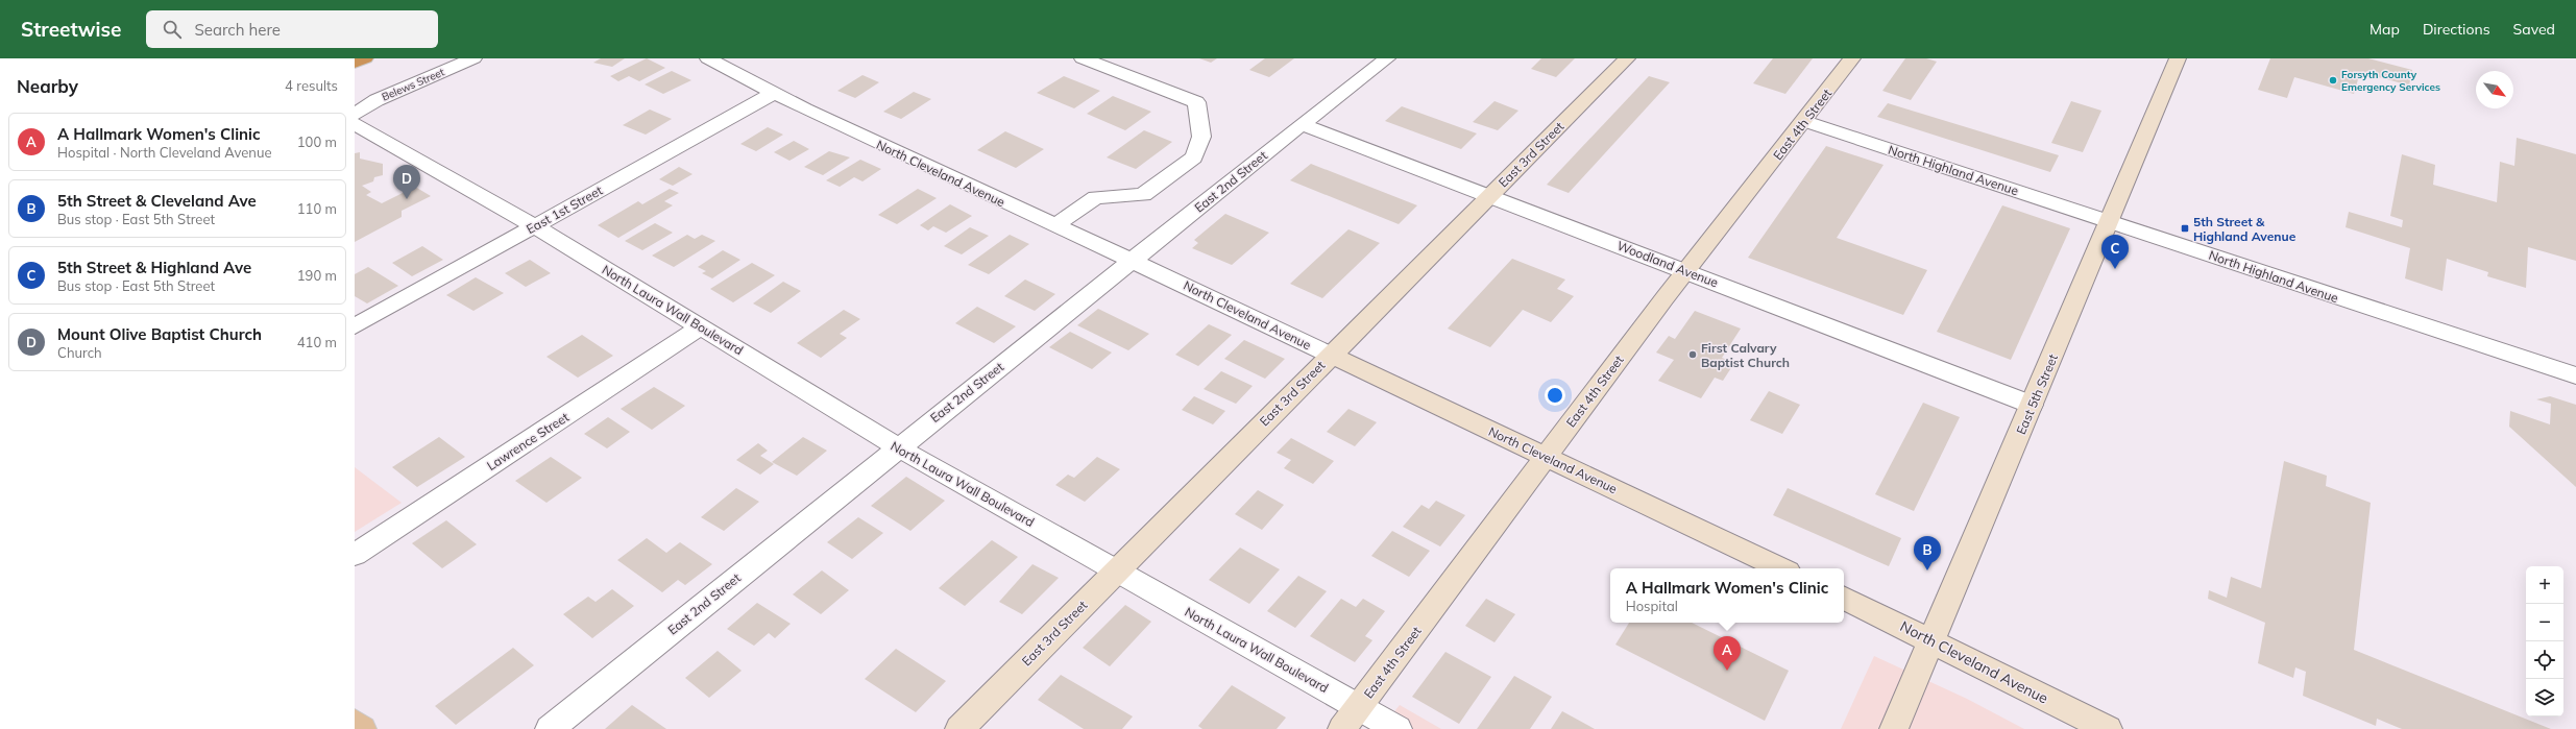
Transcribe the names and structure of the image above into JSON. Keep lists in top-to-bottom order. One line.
{"streets":{"main road":["East 4th Street","East 3rd Street","North Cleveland Avenue","East 5th Street"],"street":["Belews Street","North Highland Avenue","East 2nd Street","East 1st Street","Woodland Avenue","North Laura Wall Boulevard","Lawrence Street"]},"crossings":[["East 4th Street","North Highland Avenue"],["East 4th Street","North Cleveland Avenue"],["East 4th Street","Woodland Avenue"],["East 4th Street","North Laura Wall Boulevard"],["East 3rd Street","North Cleveland Avenue"],["East 3rd Street","Woodland Avenue"],["East 3rd Street","North Laura Wall Boulevard"],["North Highland Avenue","East 5th Street"],["North Cleveland Avenue","East 2nd Street"],["North Cleveland Avenue","East 1st Street"],["North Cleveland Avenue","East 5th Street"],["East 2nd Street","Woodland Avenue"],["East 2nd Street","North Laura Wall Boulevard"],["East 1st Street","North Laura Wall Boulevard"],["Woodland Avenue","East 5th Street"],["North Laura Wall Boulevard","Lawrence Street"]],"places":{"other":["Forsyth County Emergency Services","First Calvary Baptist Church"],"transit":["5th Street & Highland Avenue"]},"north":"bottom right","page":{"header":"Streetwise","search":"Search here","nav":["Map","Directions","Saved"],"heading":["Nearby","4 results"],"list":[{"mark":"A","name":"A Hallmark Women's Clinic","note":"Hospital · North Cleveland Avenue","value":"100 m"},{"mark":"B","name":"5th Street & Cleveland Ave","note":"Bus stop · East 5th Street","value":"110 m"},{"mark":"C","name":"5th Street & Highland Ave","note":"Bus stop · East 5th Street","value":"190 m"},{"mark":"D","name":"Mount Olive Baptist Church","note":"Church","value":"410 m"}],"pins":["D","C","B","A"],"map_buttons":["+","−"],"popup":["A Hallmark Women's Clinic","Hospital"]}}
